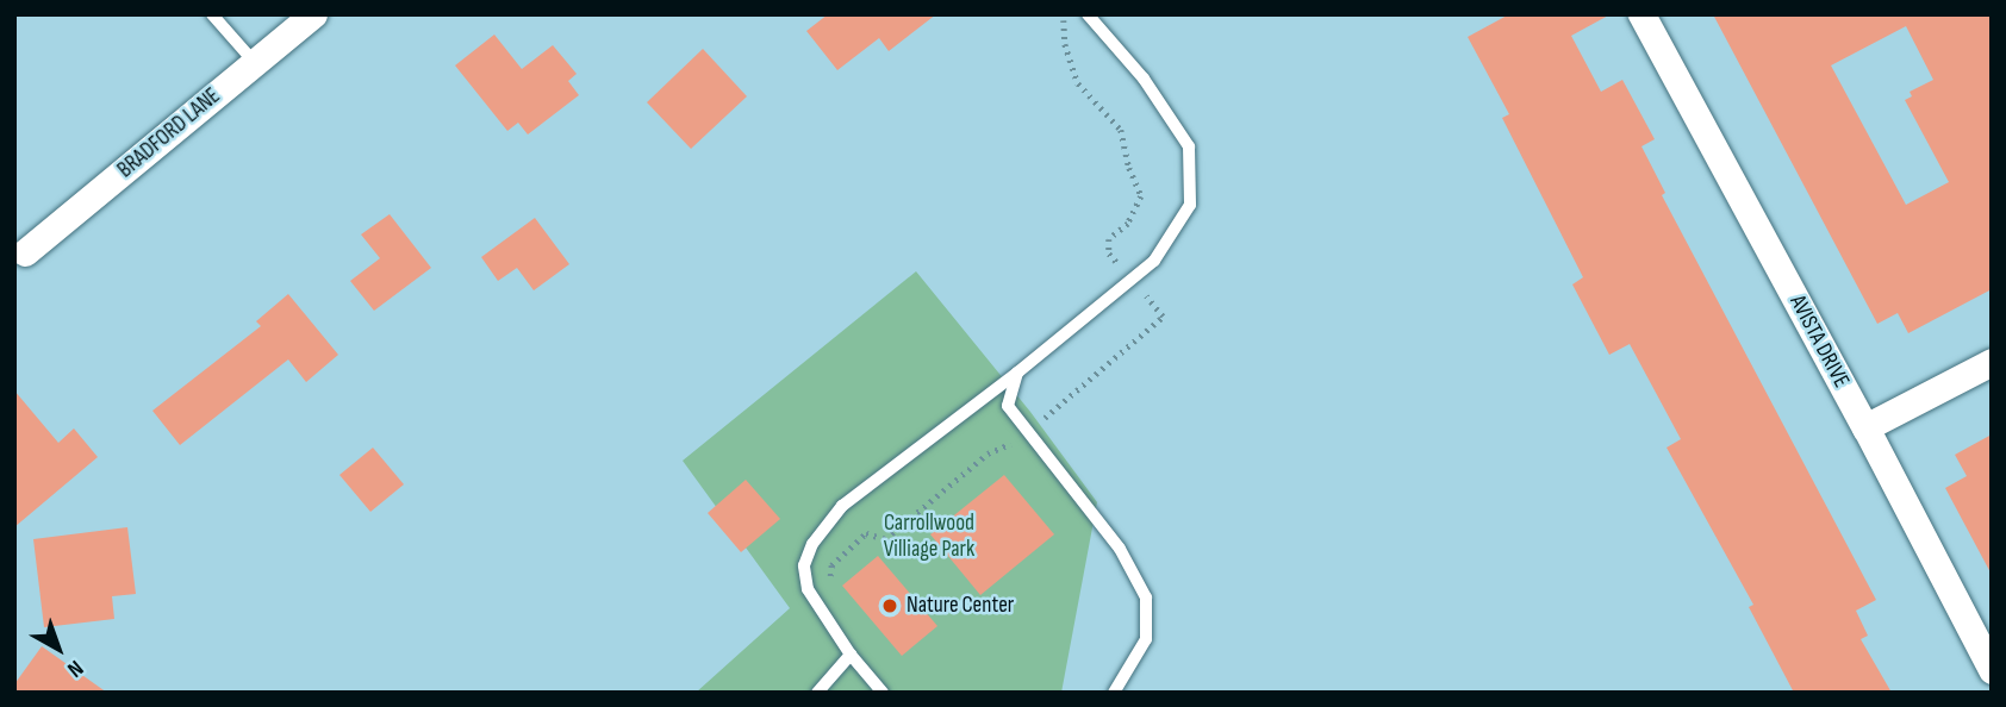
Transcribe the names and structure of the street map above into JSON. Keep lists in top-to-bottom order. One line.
{"streets":{"street":["BRADFORD LANE","AVISTA DRIVE"]},"parks":["Carrollwood Villiage Park"],"places":["Nature Center"],"north":"bottom right"}
